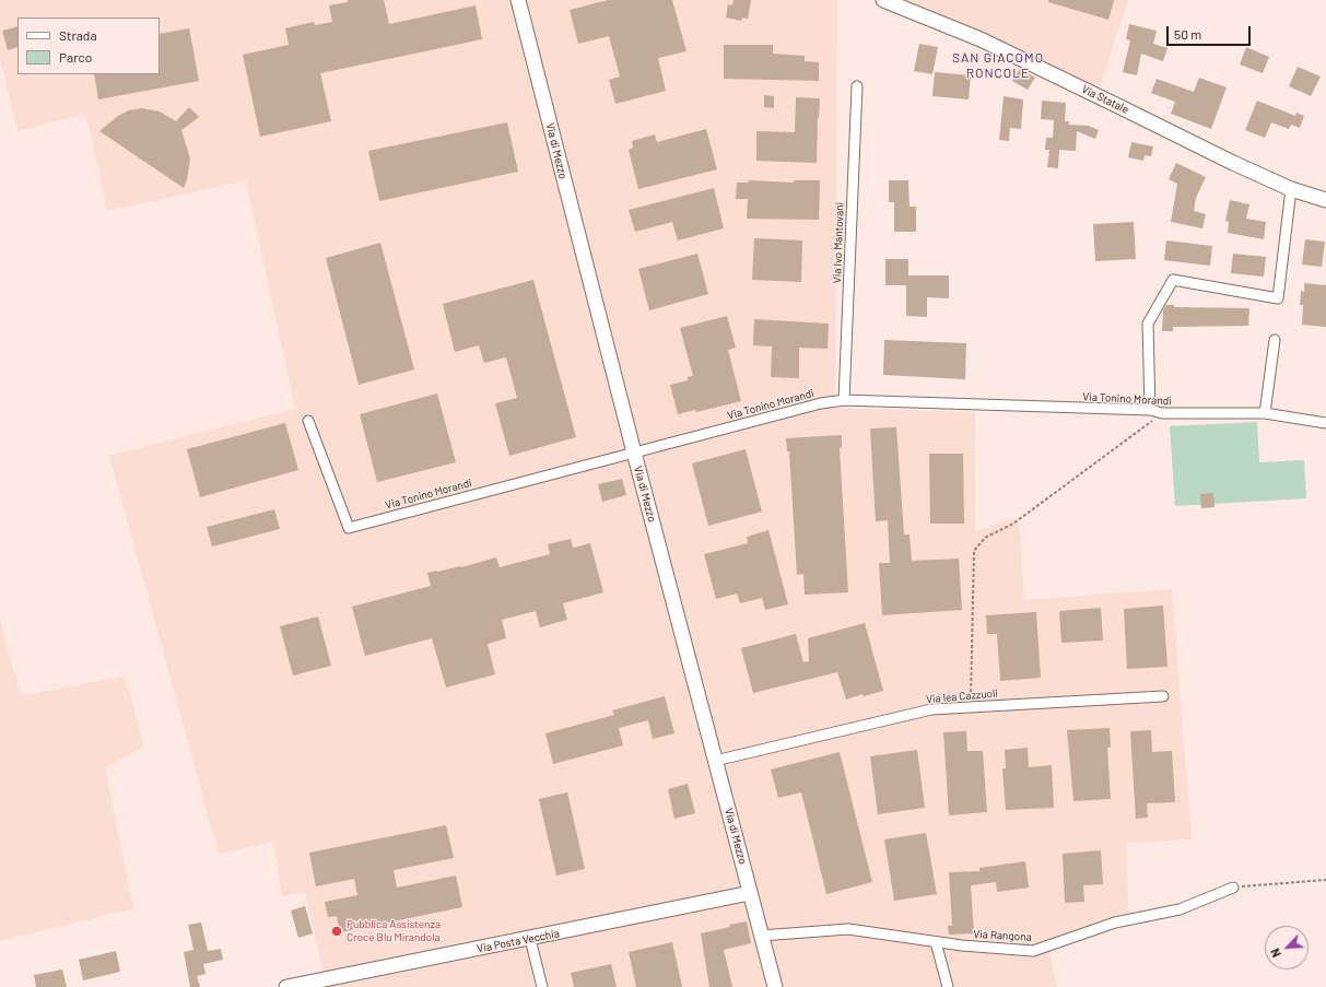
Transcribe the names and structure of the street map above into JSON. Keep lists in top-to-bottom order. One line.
{"streets":{"street":["Via Statale","Via di Mezzo","Via Ivo Mantovani","Via Tonino Morandi","Via lea Cazzuoli","Via Rangona","Via Posta Vecchia"]},"crossings":[["Via di Mezzo","Via Tonino Morandi"],["Via di Mezzo","Via lea Cazzuoli"],["Via di Mezzo","Via Rangona"],["Via di Mezzo","Via Posta Vecchia"],["Via Ivo Mantovani","Via Tonino Morandi"]],"districts":["SAN GIACOMO RONCOLE"],"places":["Pubblica Assistenza Croce Blu Mirandola"],"legend":["Strada","Parco"],"scale_bar":"50 m","north":"bottom left"}
